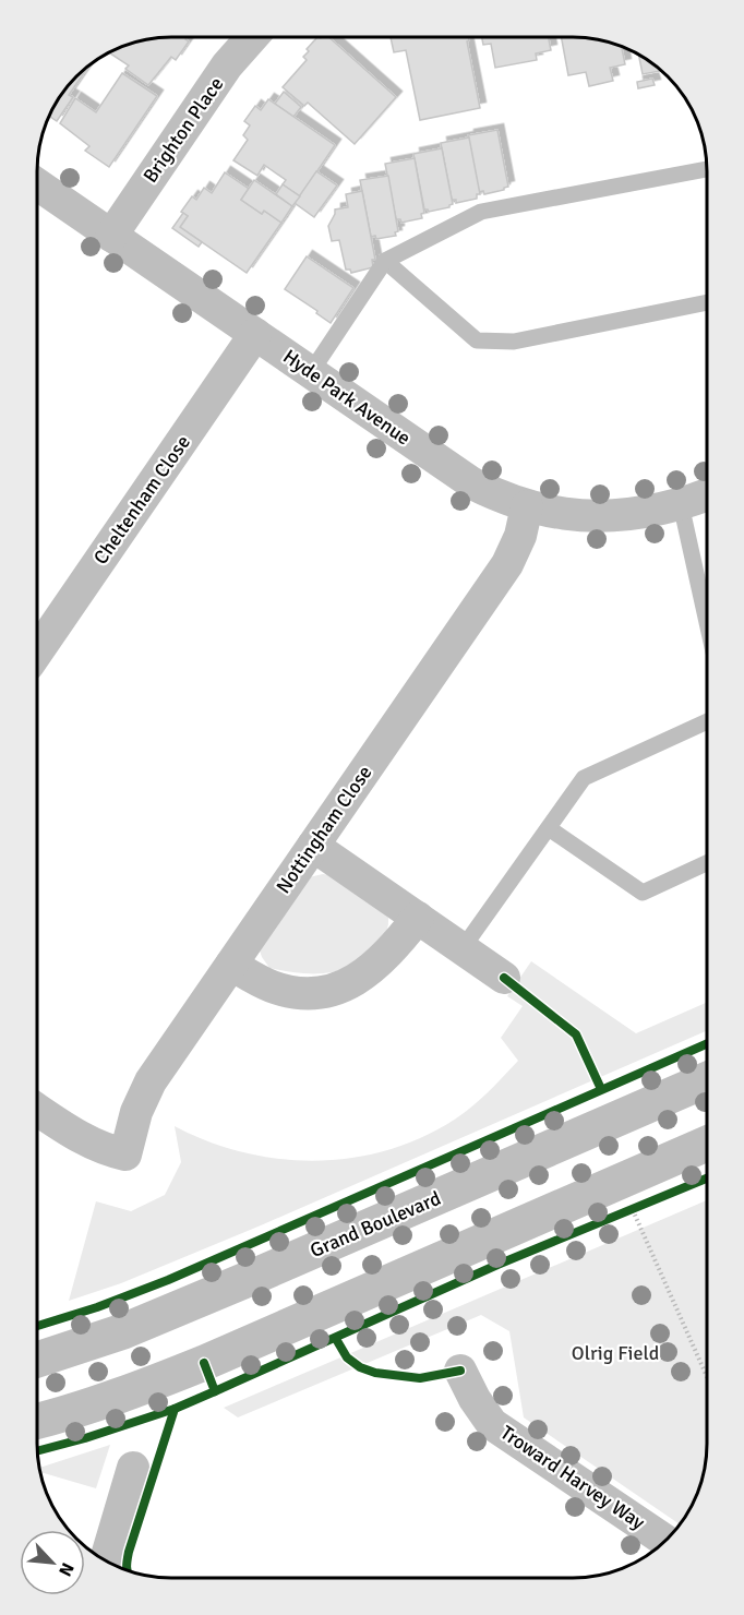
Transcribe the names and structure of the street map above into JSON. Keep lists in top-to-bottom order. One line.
{"streets":{"street":["Brighton Place","Hyde Park Avenue","Cheltenham Close","Nottingham Close","Grand Boulevard","Troward Harvey Way"]},"crossings":[["Brighton Place","Hyde Park Avenue"],["Hyde Park Avenue","Cheltenham Close"],["Hyde Park Avenue","Nottingham Close"]],"parks":["Olrig Field"],"north":"bottom right"}
